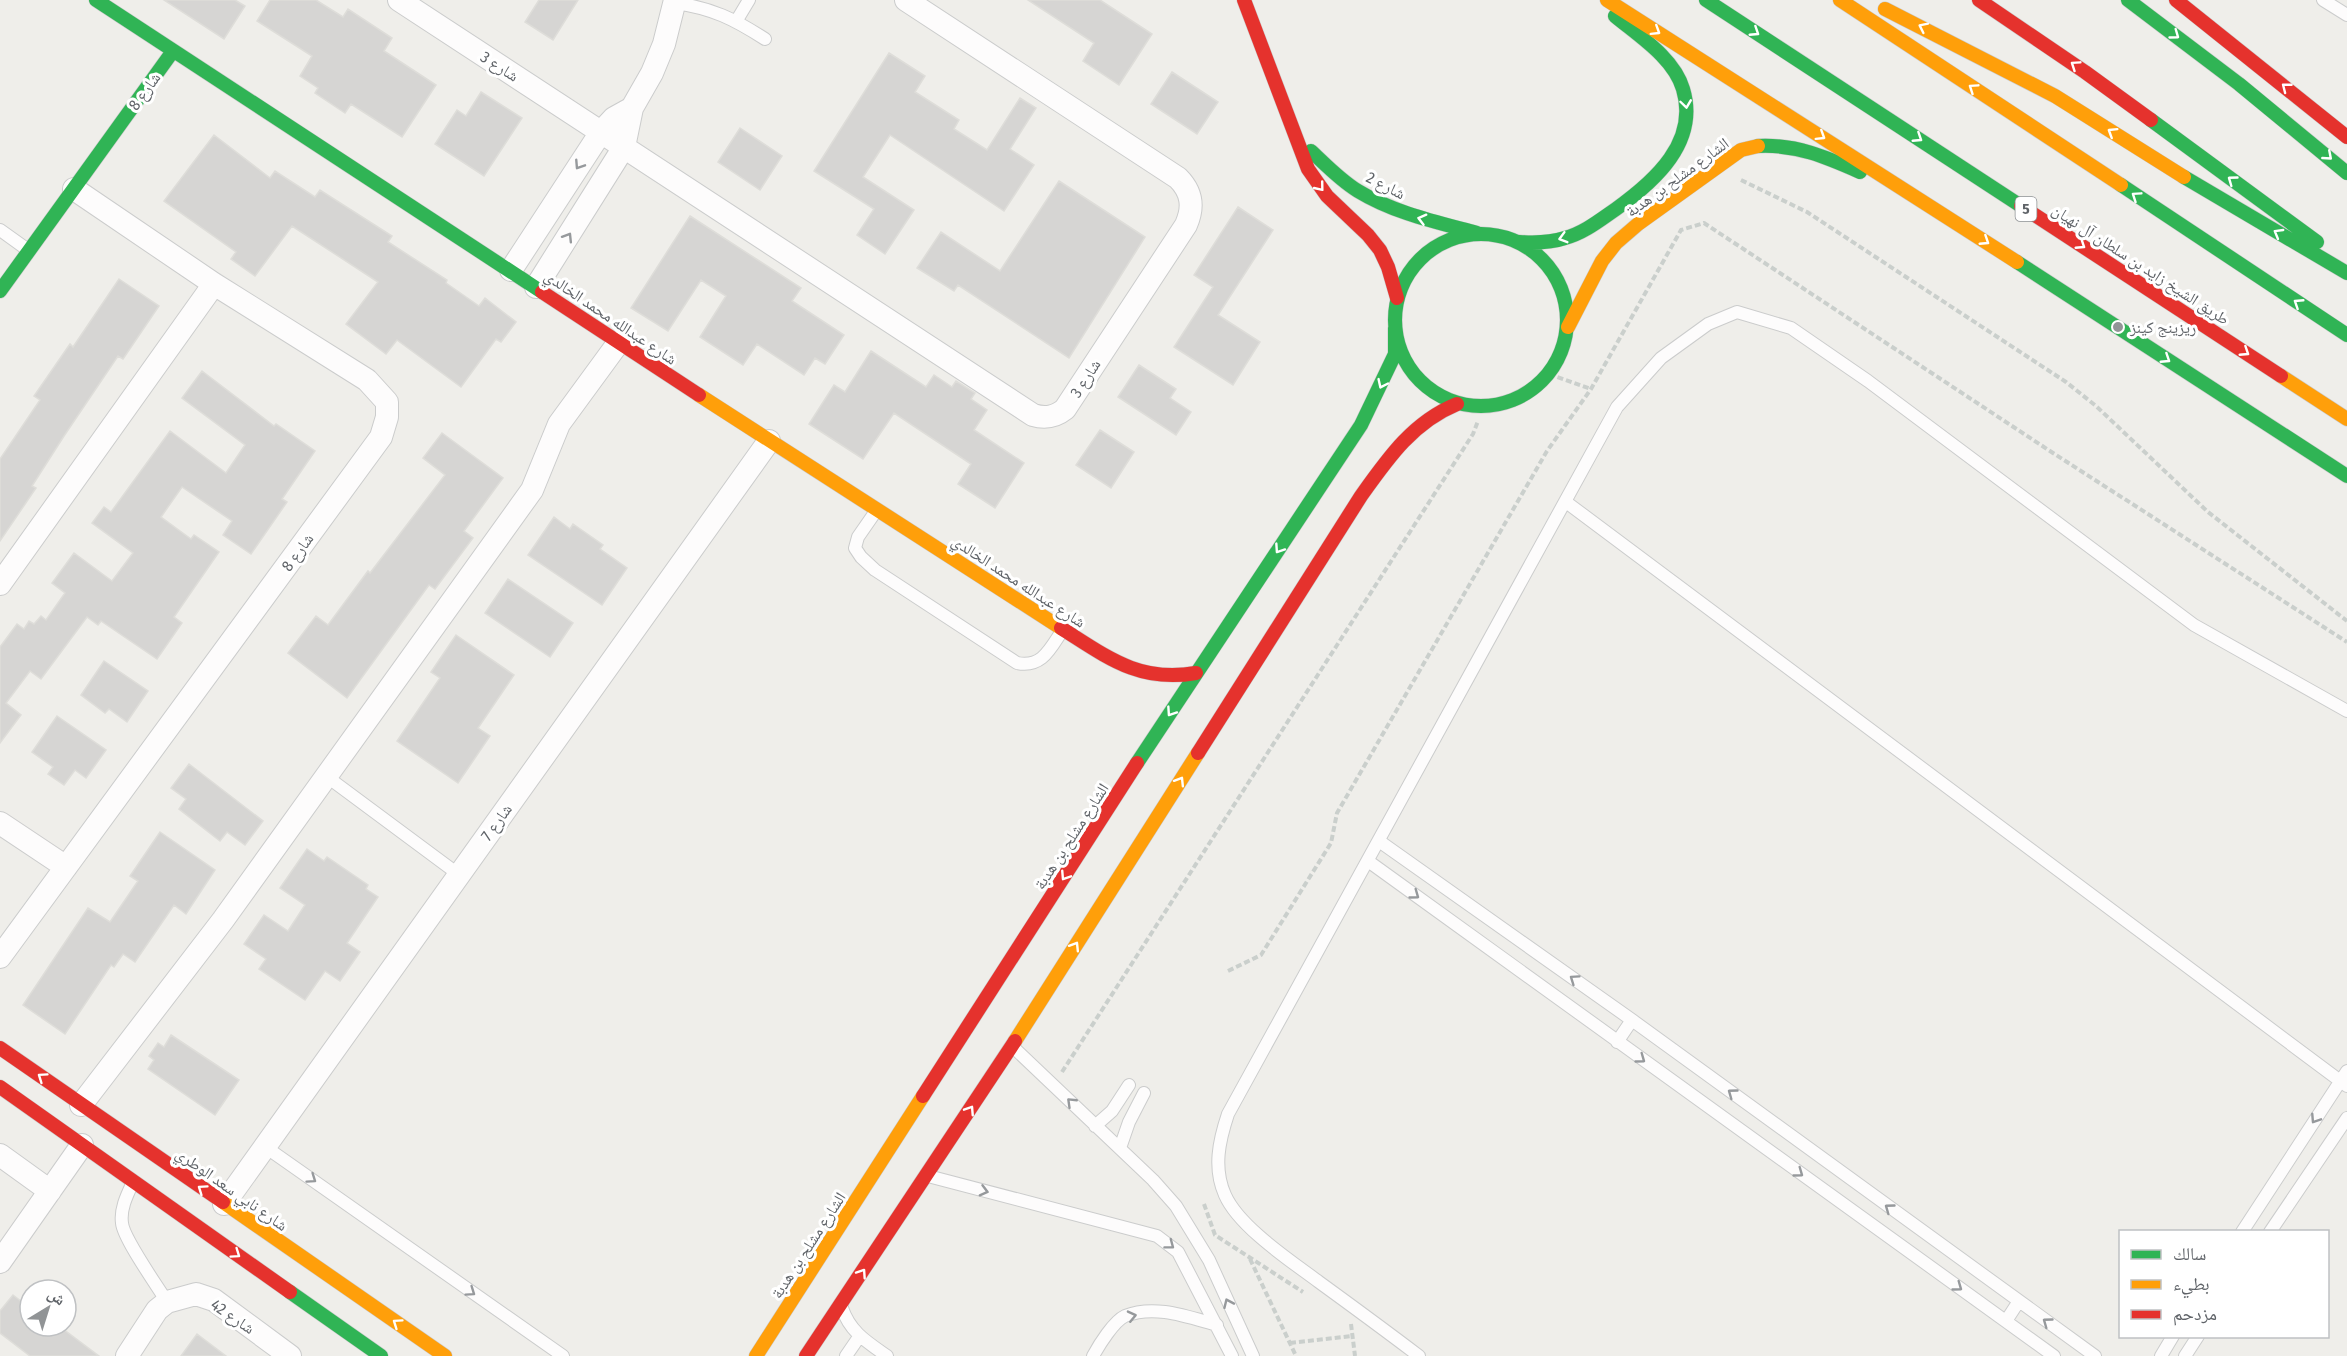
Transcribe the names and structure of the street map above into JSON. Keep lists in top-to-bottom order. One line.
{"streets":{"main road":["شارع 8","الشارع مشلح بن هدبة","شارع 2","5","طريق الشيخ زايد بن سلطان آل نهيان","شارع عبدالله محمد الخالدي","شارع نابي سعد الوطري"],"street":["شارع 3","شارع 7","شارع 42"]},"crossings":[["شارع 8","شارع عبدالله محمد الخالدي"],["الشارع مشلح بن هدبة","شارع 2"],["الشارع مشلح بن هدبة","شارع عبدالله محمد الخالدي"],["شارع عبدالله محمد الخالدي","شارع 7"],["شارع 7","شارع نابي سعد الوطري"]],"places":["ريزينج كينز"],"legend":["سالك","بطيء","مزدحم"],"north":"top right"}
